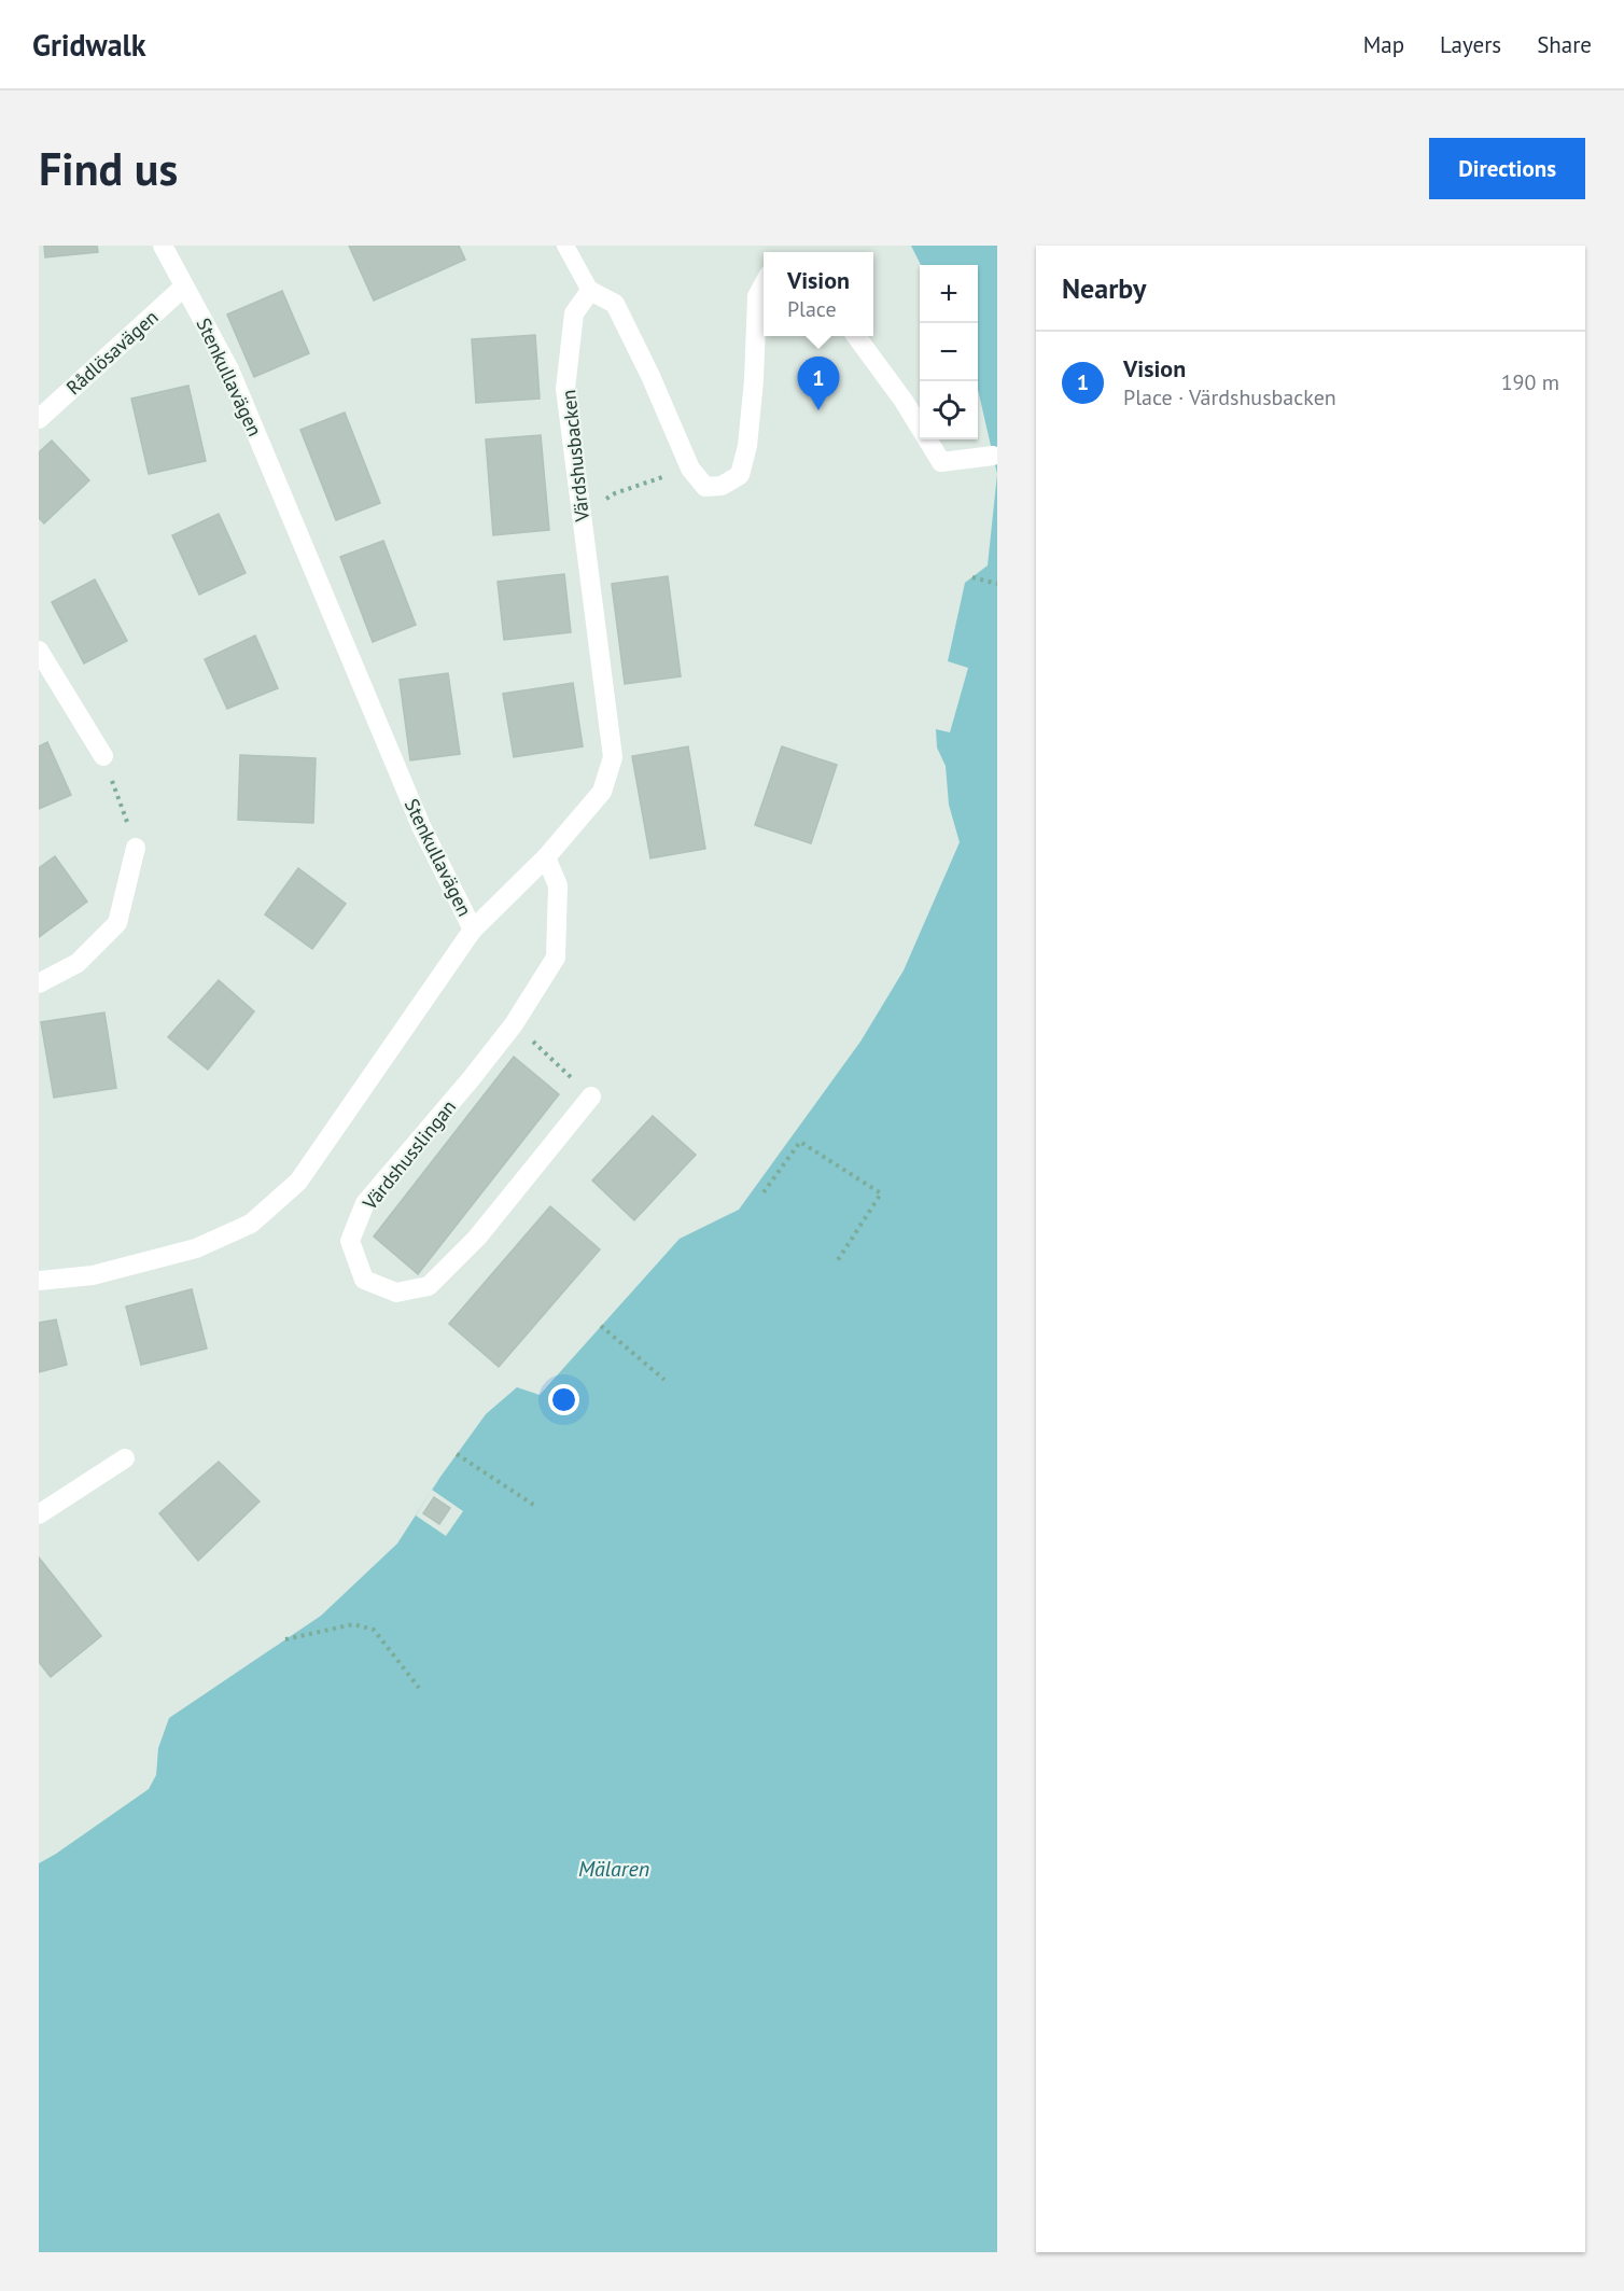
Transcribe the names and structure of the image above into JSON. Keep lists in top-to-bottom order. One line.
{"streets":{"street":["Rådlösavägen","Stenkullavägen","Värdshusbacken","Värdshusslingan"]},"crossings":[["Rådlösavägen","Stenkullavägen"],["Stenkullavägen","Värdshusbacken"],["Värdshusbacken","Värdshusslingan"]],"water":["Mälaren"],"page":{"header":"Gridwalk","nav":["Map","Layers","Share"],"buttons":"Directions","title":"Find us","heading":"Nearby","popup":["Vision","Place"],"map_buttons":["+","−"],"list":[{"mark":"1","name":"Vision","note":"Place · Värdshusbacken","value":"190 m"}],"pins":"1"}}
